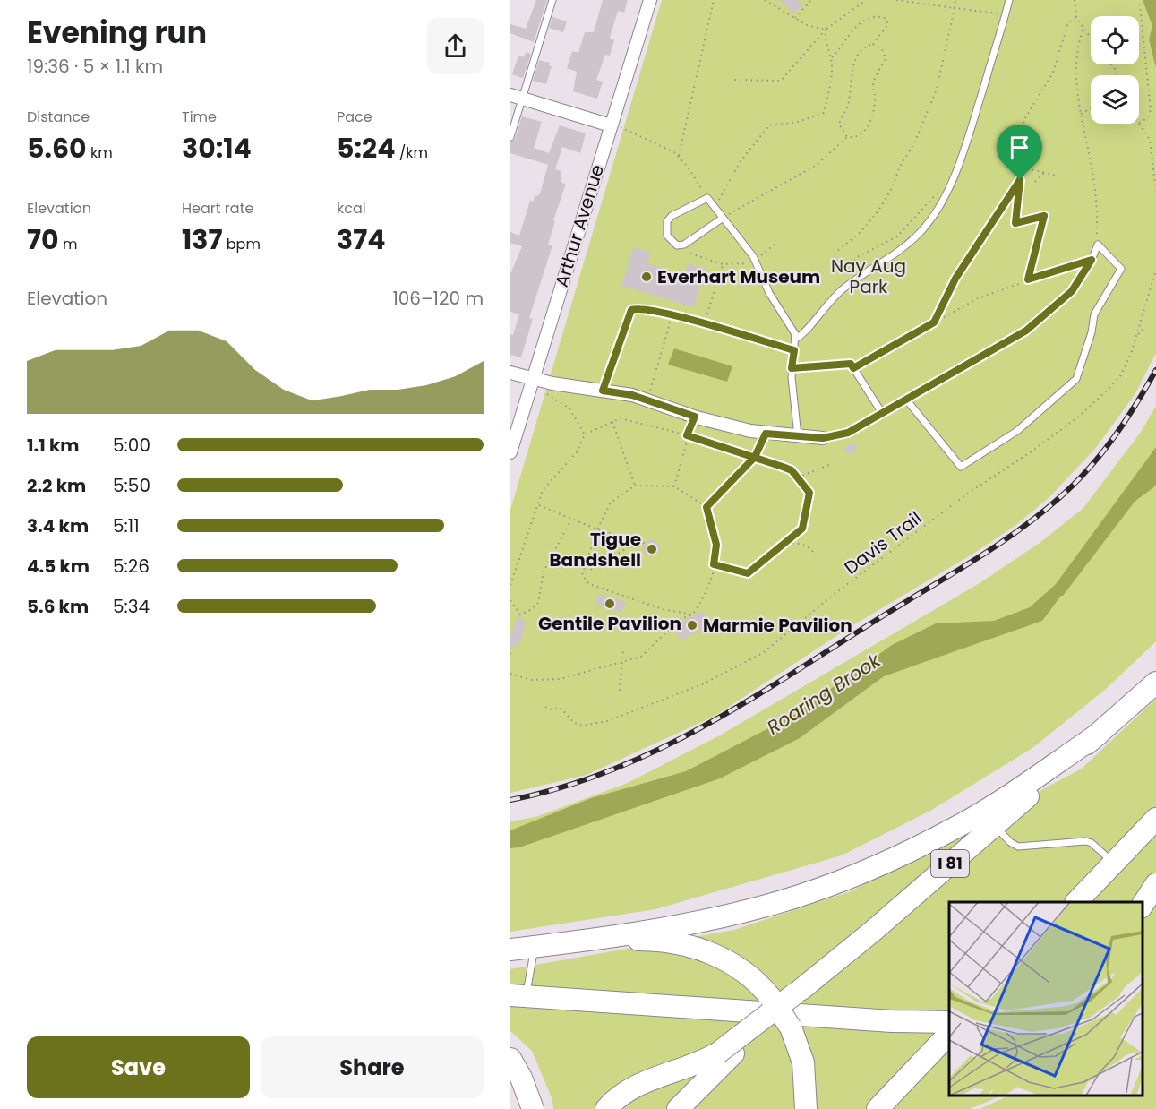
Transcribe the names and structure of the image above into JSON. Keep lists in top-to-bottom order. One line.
{"streets":{"highway":["I 81"],"street":["Arthur Avenue"],"path":["Davis Trail"]},"water":["Roaring Brook"],"parks":["Nay Aug Park"],"places":["Everhart Museum","Tigue Bandshell","Gentile Pavilion","Marmie Pavilion"],"page":{"heading":["Evening run","19:36 · 5 × 1.1 km"],"stats":[["Distance","5.60 km"],["Time","30:14"],["Pace","5:24 /km"],["Elevation","70 m"],["Heart rate","137 bpm"],["kcal","374"]],"chart":["Elevation","106–120 m"],"list":[{"name":"1.1 km","note":"5:00"},{"name":"2.2 km","note":"5:50"},{"name":"3.4 km","note":"5:11"},{"name":"4.5 km","note":"5:26"},{"name":"5.6 km","note":"5:34"}],"buttons":["Save","Share"]}}
